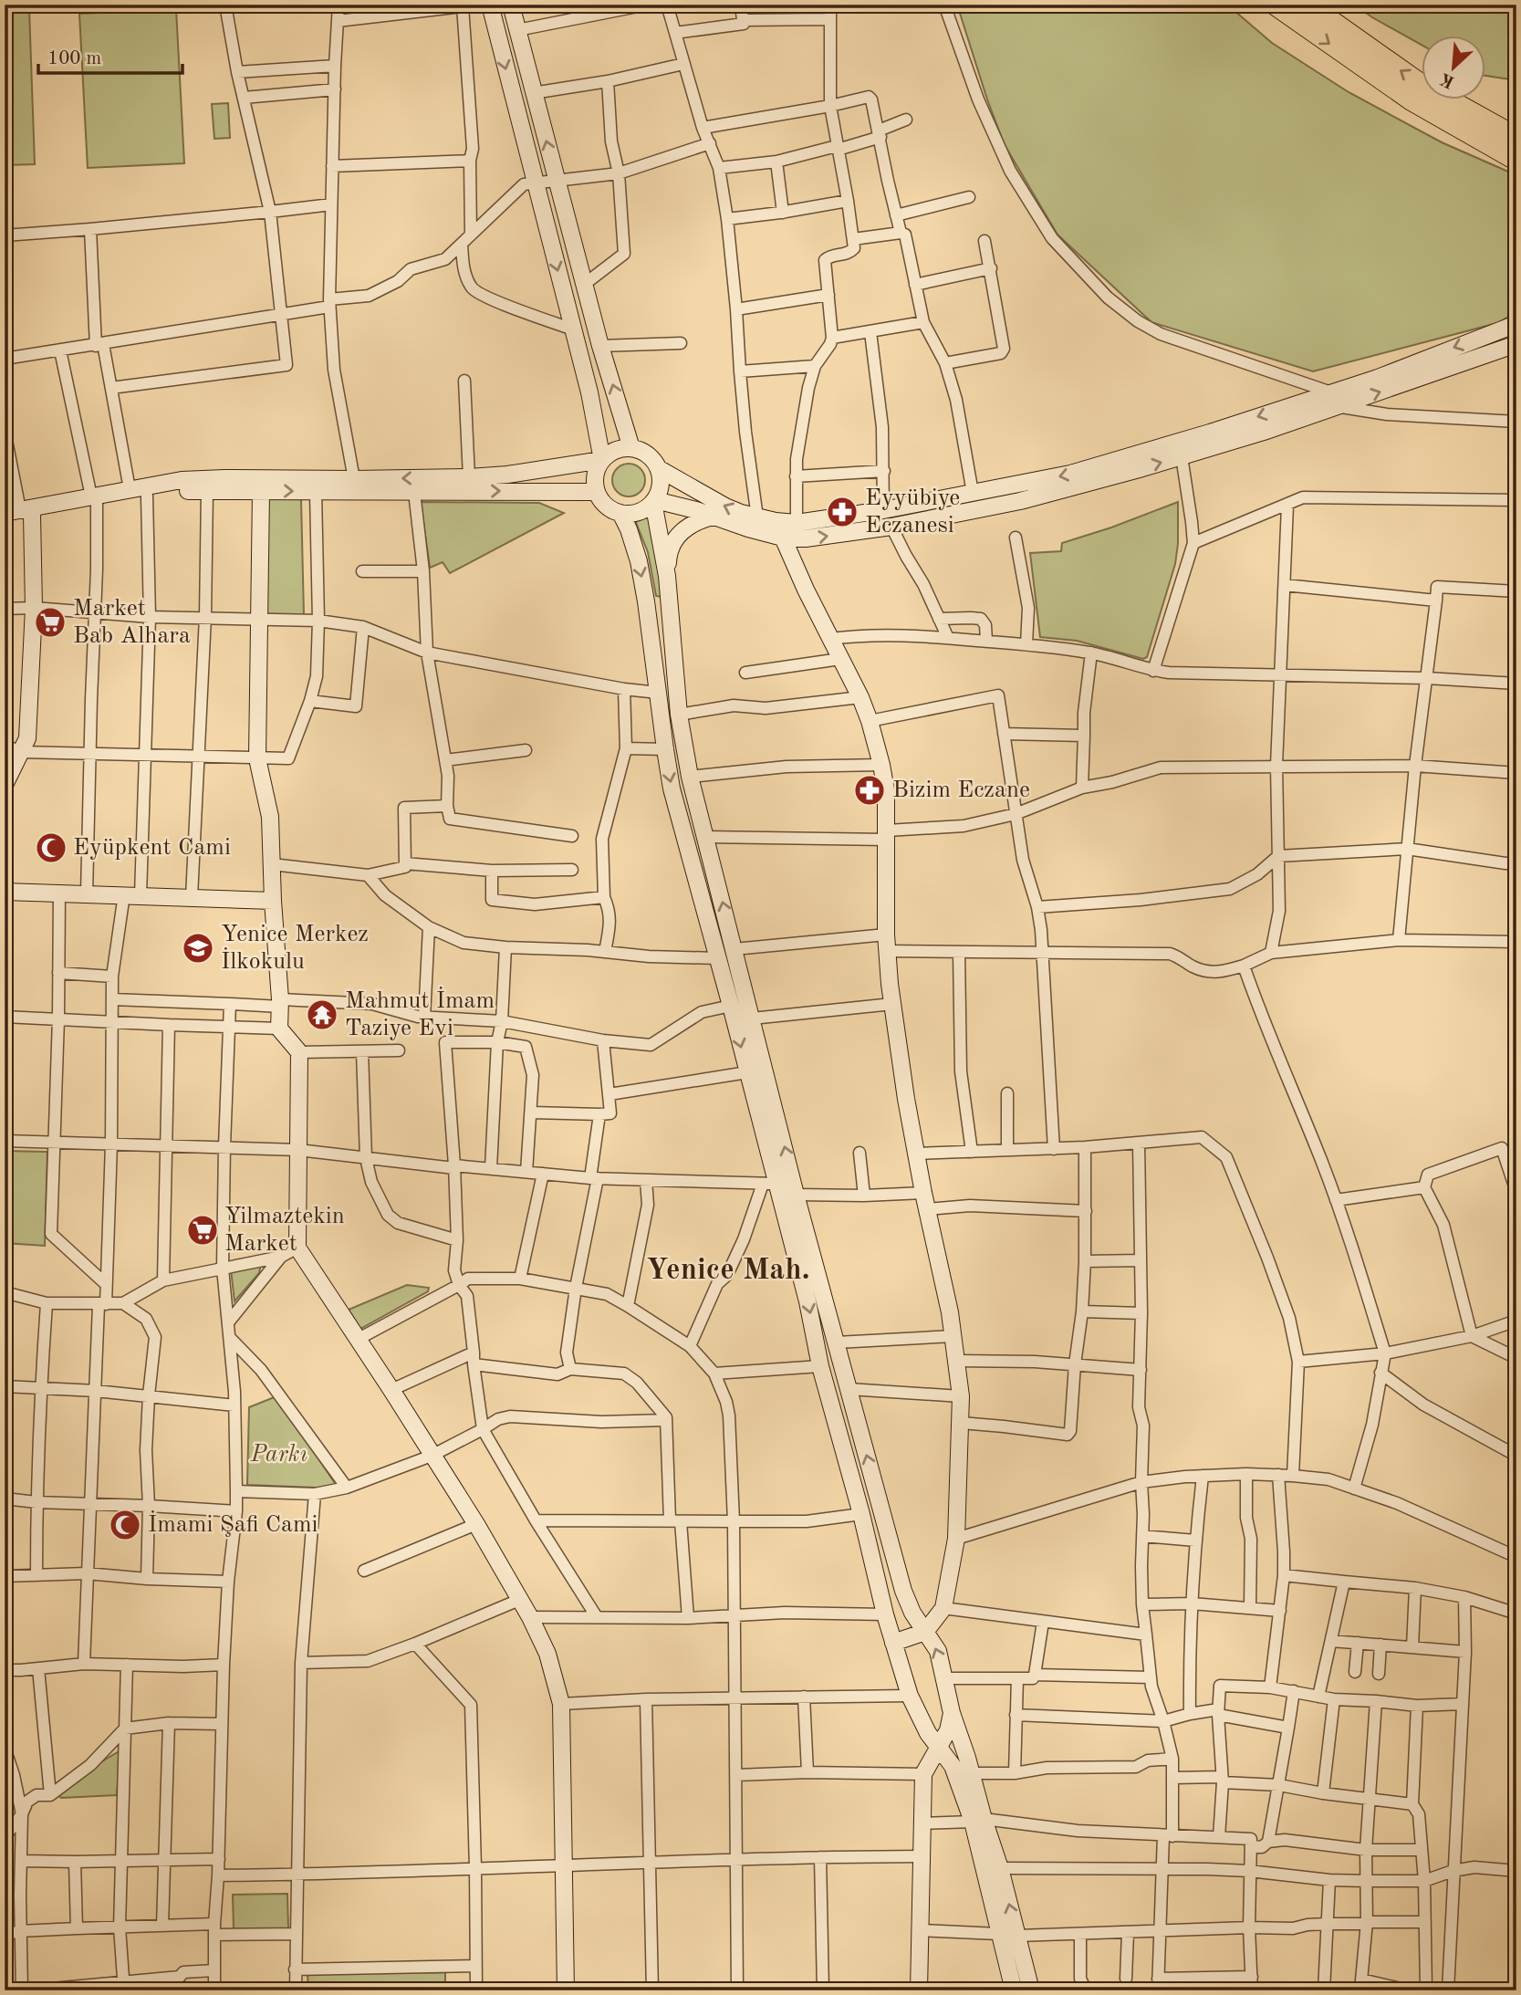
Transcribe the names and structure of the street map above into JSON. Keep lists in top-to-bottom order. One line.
{"districts":["Yenice Mah."],"parks":["Parkı"],"places":{"pharmacy":["Eyyübiye Eczanesi","Bizim Eczane"],"supermarket":["Market Bab Alhara","Yilmaztekin Market"],"mosque":["Eyüpkent Cami","İmami Şafi Cami"],"school or university":["Yenice Merkez İlkokulu"],"temple":["Mahmut İmam Taziye Evi"]},"scale_bar":"100 m","north":"bottom left"}
